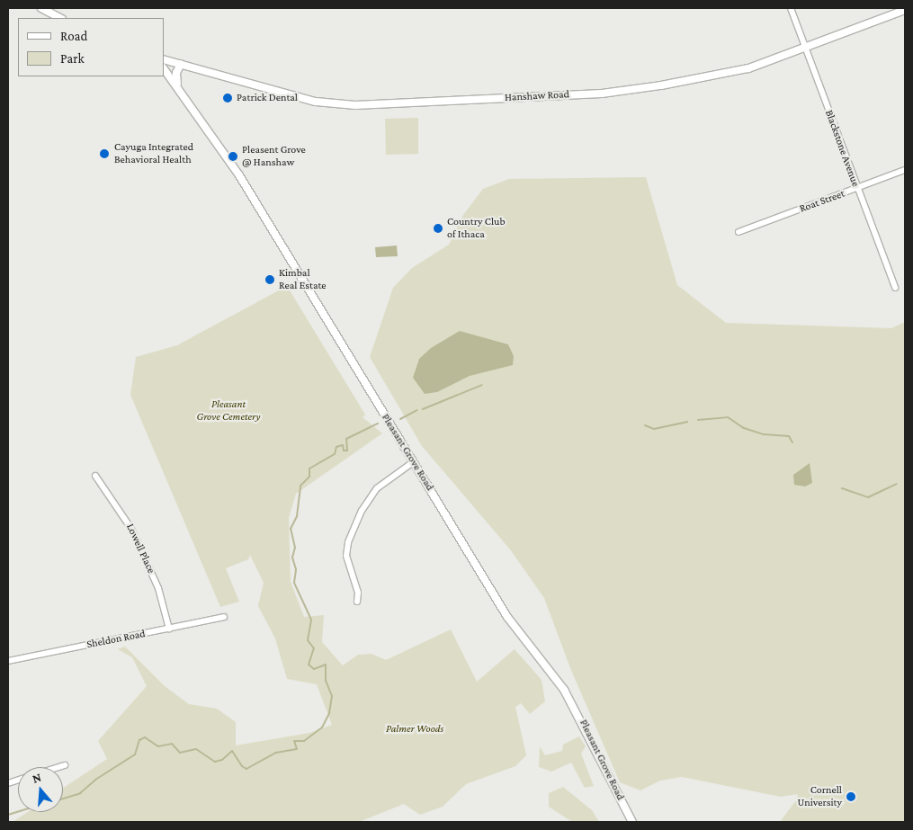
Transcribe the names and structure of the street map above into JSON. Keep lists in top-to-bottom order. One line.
{"streets":{"street":["Hanshaw Road","Blackstone Avenue","Roat Street","Pleasant Grove Road","Lowell Place","Sheldon Road"]},"crossings":[["Hanshaw Road","Blackstone Avenue"],["Blackstone Avenue","Roat Street"],["Lowell Place","Sheldon Road"]],"parks":["Pleasant Grove Cemetery","Palmer Woods"],"places":["Patrick Dental","Cayuga Integrated Behavioral Health","Pleasent Grove @ Hanshaw","Country Club of Ithaca","Kimbal Real Estate","Cornell University"],"legend":["Road","Park"],"north":"top"}
